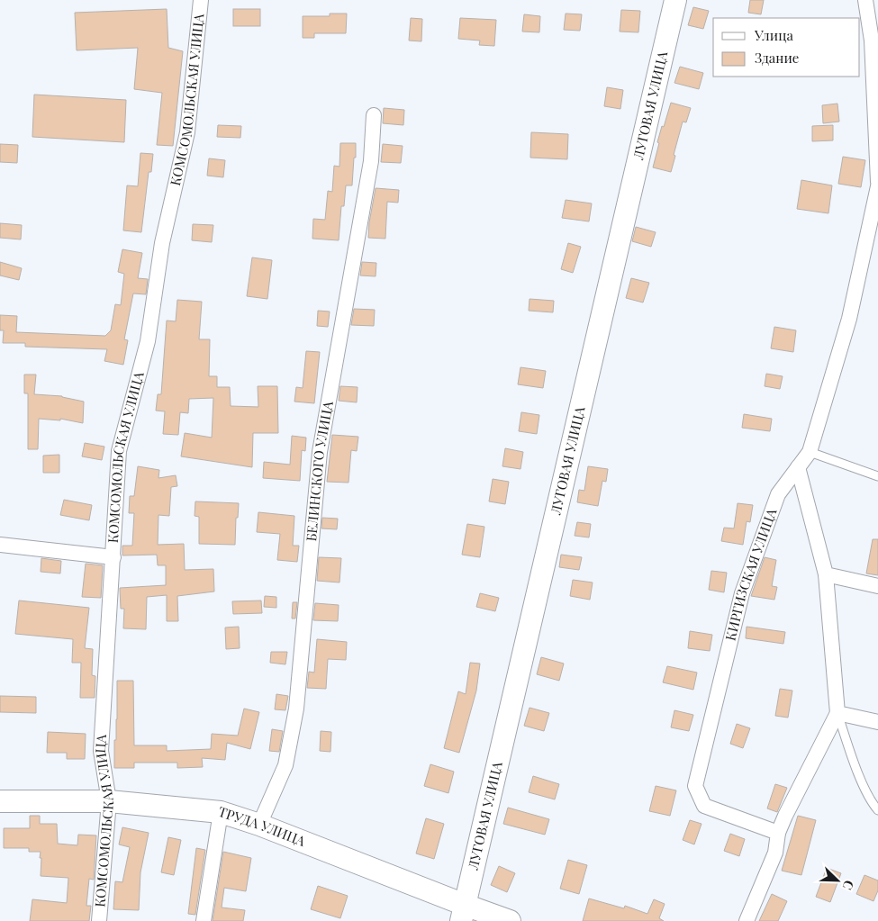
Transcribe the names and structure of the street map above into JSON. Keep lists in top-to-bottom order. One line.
{"streets":{"street":["КОМСОМОЛЬСКАЯ УЛИЦА","ЛУГОВАЯ УЛИЦА","БЕЛИНСКОГО УЛИЦА","КИРГИЗСКАЯ УЛИЦА","ТРУДА УЛИЦА"]},"crossings":[["КОМСОМОЛЬСКАЯ УЛИЦА","ТРУДА УЛИЦА"],["ЛУГОВАЯ УЛИЦА","ТРУДА УЛИЦА"],["БЕЛИНСКОГО УЛИЦА","ТРУДА УЛИЦА"]],"legend":["Улица","Здание"],"north":"bottom right"}
